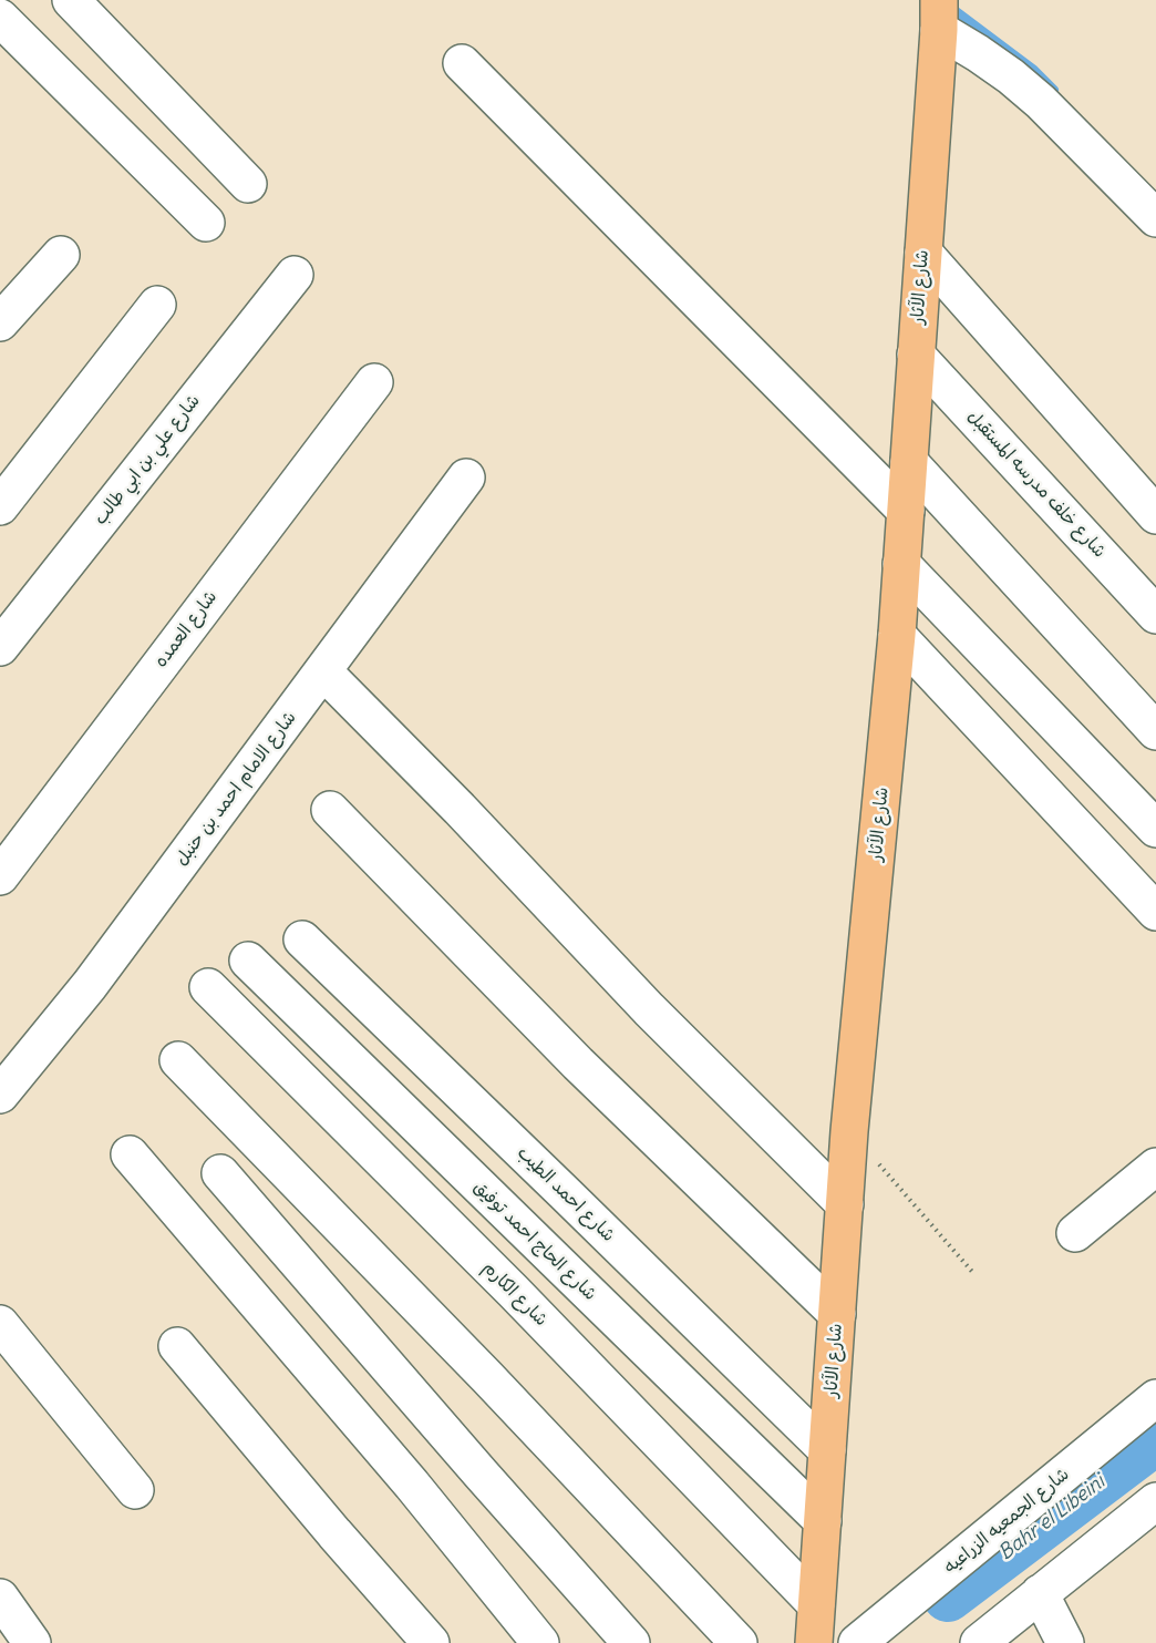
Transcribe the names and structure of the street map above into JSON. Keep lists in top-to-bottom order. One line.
{"streets":{"main road":["شارع الآثار"],"street":["شارع علي بن ابي طالب","شارع خلف مدرسه المستقبل","شارع العمده","شارع الامام احمد بن حنبل","شارع احمد الطيب","شارع الحاج احمد توفيق","شارع الكارم","شارع الجمعيه الزراعيه"]},"crossings":[["شارع الآثار","شارع خلف مدرسه المستقبل"],["شارع الآثار","شارع احمد الطيب"],["شارع الآثار","شارع الحاج احمد توفيق"],["شارع الآثار","شارع الكارم"]],"water":["Bahr el Libeini"]}
